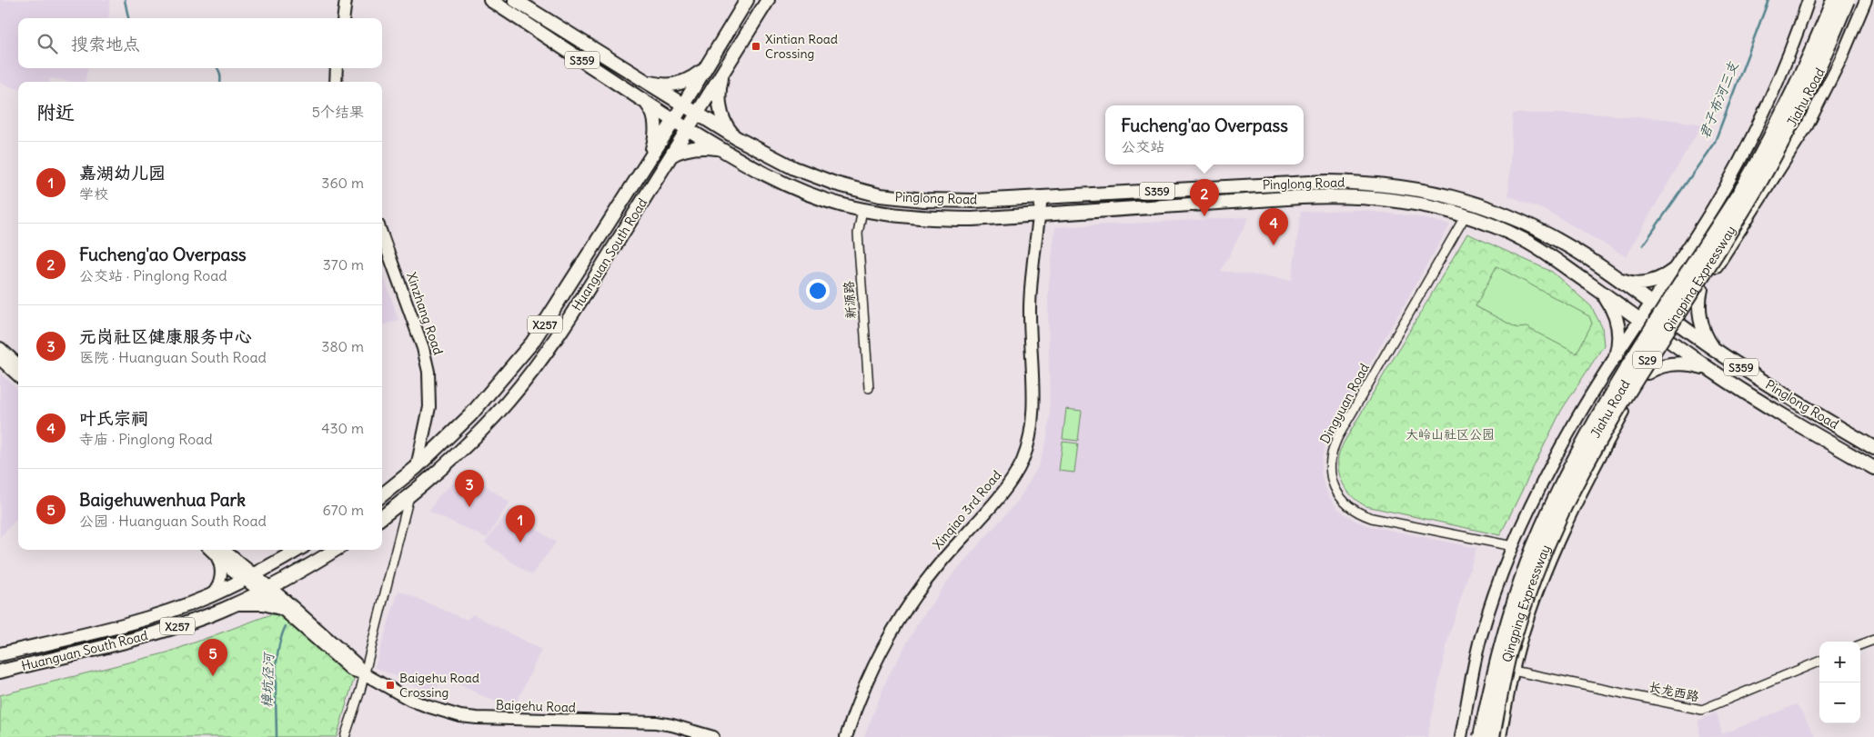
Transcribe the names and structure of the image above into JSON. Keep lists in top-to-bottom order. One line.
{"streets":{"highway":["Qingping Expressway","S29"],"main road":["S359","Pinglong Road","Huanguan South Road","X257"],"street":["Jiahu Road","新源路","Xinzhang Road","Dingyuan Road","Xinqiao 3rd Road","长龙西路","Baigehu Road"]},"crossings":[["S359","Pinglong Road"],["S359","Huanguan South Road"],["Jiahu Road","Pinglong Road"],["Jiahu Road","Dingyuan Road"],["Jiahu Road","长龙西路"],["Pinglong Road","Huanguan South Road"],["Pinglong Road","新源路"],["Pinglong Road","Dingyuan Road"],["Pinglong Road","Xinqiao 3rd Road"],["Huanguan South Road","Xinzhang Road"],["Huanguan South Road","Baigehu Road"]],"water":["君子布河三支","樟坑径河"],"parks":["大岭山社区公园"],"places":{"transit":["Xintian Road Crossing","Baigehu Road Crossing"]},"page":{"search":"搜索地点","heading":["附近","5个结果"],"popup":["Fucheng'ao Overpass","公交站"],"list":[{"mark":"1","name":"嘉湖幼儿园","note":"学校","value":"360 m"},{"mark":"2","name":"Fucheng'ao Overpass","note":"公交站 · Pinglong Road","value":"370 m"},{"mark":"3","name":"元岗社区健康服务中心","note":"医院 · Huanguan South Road","value":"380 m"},{"mark":"4","name":"叶氏宗祠","note":"寺庙 · Pinglong Road","value":"430 m"},{"mark":"5","name":"Baigehuwenhua Park","note":"公园 · Huanguan South Road","value":"670 m"}],"pins":["2","4","3","1","5"],"map_buttons":["+","−"]}}
